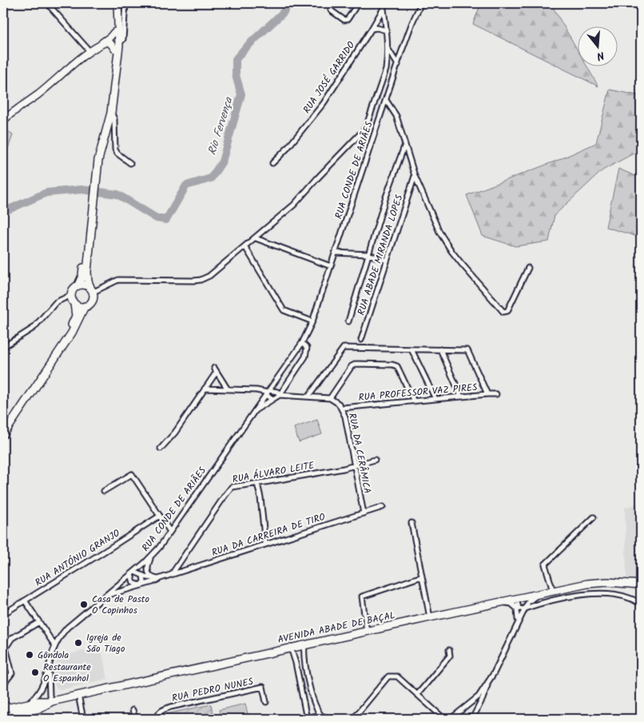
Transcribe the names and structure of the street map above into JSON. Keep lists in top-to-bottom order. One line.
{"streets":{"main road":["AVENIDA ABADE DE BAÇAL"],"street":["RUA JOSÉ GARRIDO","RUA CONDE DE ARIÃES","RUA ABADE MIRANDA LOPES","RUA PROFESSOR VAZ PIRES","RUA DA CERÂMICA","RUA ÁLVARO LEITE","RUA DA CARREIRA DE TIRO","RUA ANTÓNIO GRANJO","RUA PEDRO NUNES"]},"crossings":[["RUA CONDE DE ARIÃES","RUA DA CARREIRA DE TIRO"],["RUA CONDE DE ARIÃES","AVENIDA ABADE DE BAÇAL"],["RUA PROFESSOR VAZ PIRES","RUA DA CERÂMICA"],["RUA DA CERÂMICA","RUA ÁLVARO LEITE"],["RUA DA CERÂMICA","RUA DA CARREIRA DE TIRO"],["RUA ÁLVARO LEITE","RUA DA CARREIRA DE TIRO"]],"water":["Rio Fervença"],"places":["Casa de Pasto O Copinhos","Igreja de São Tiago","Gôndola","Restaurante O Espanhol"],"north":"bottom"}
